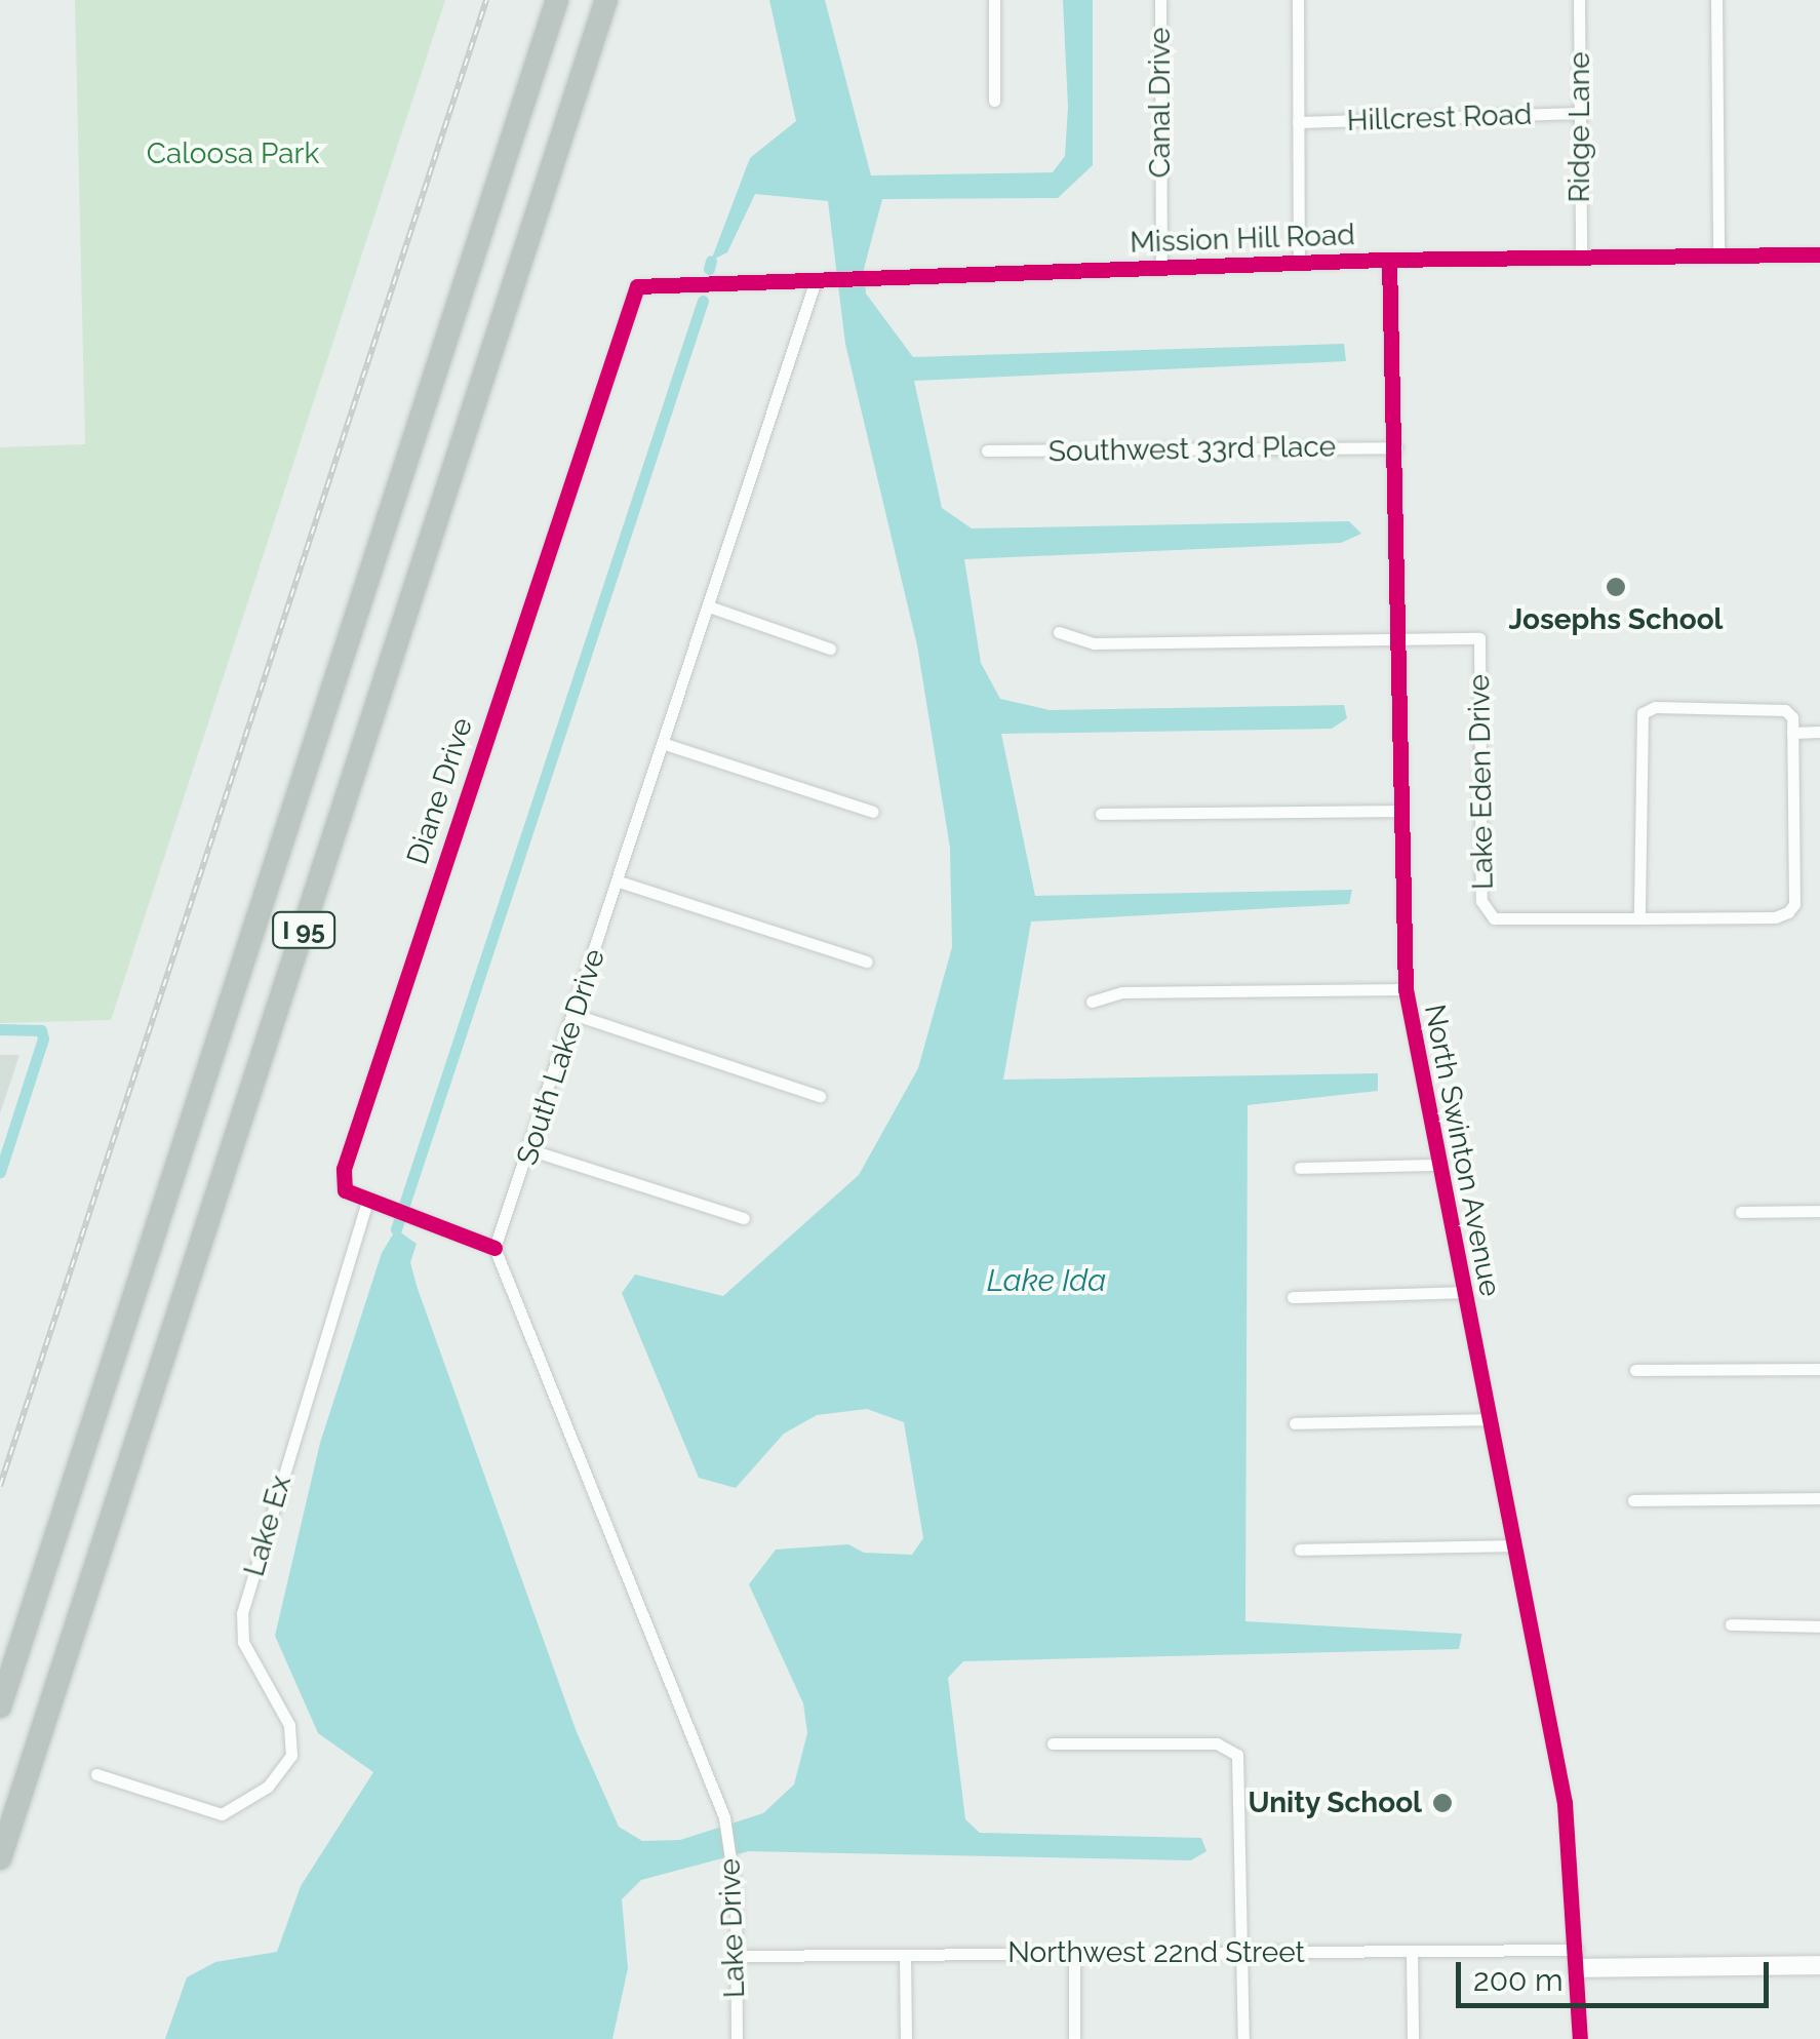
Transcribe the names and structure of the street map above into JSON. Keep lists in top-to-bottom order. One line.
{"streets":{"highway":["I 95"],"street":["Canal Drive","Hillcrest Road","Ridge Lane","Mission Hill Road","Southwest 33rd Place","Lake Eden Drive","Diane Drive","South Lake Drive","North Swinton Avenue","Lake Ex","Lake Drive","Northwest 22nd Street"]},"crossings":[["Canal Drive","Mission Hill Road"],["Hillcrest Road","Ridge Lane"],["Ridge Lane","Mission Hill Road"],["Mission Hill Road","Diane Drive"],["Mission Hill Road","South Lake Drive"],["Mission Hill Road","North Swinton Avenue"],["Southwest 33rd Place","North Swinton Avenue"],["Lake Eden Drive","North Swinton Avenue"],["Diane Drive","Lake Ex"],["South Lake Drive","Lake Drive"],["North Swinton Avenue","Northwest 22nd Street"],["Lake Drive","Northwest 22nd Street"]],"water":["Lake Ida"],"parks":["Caloosa Park"],"places":["Josephs School","Unity School"],"scale_bar":"200 m"}
